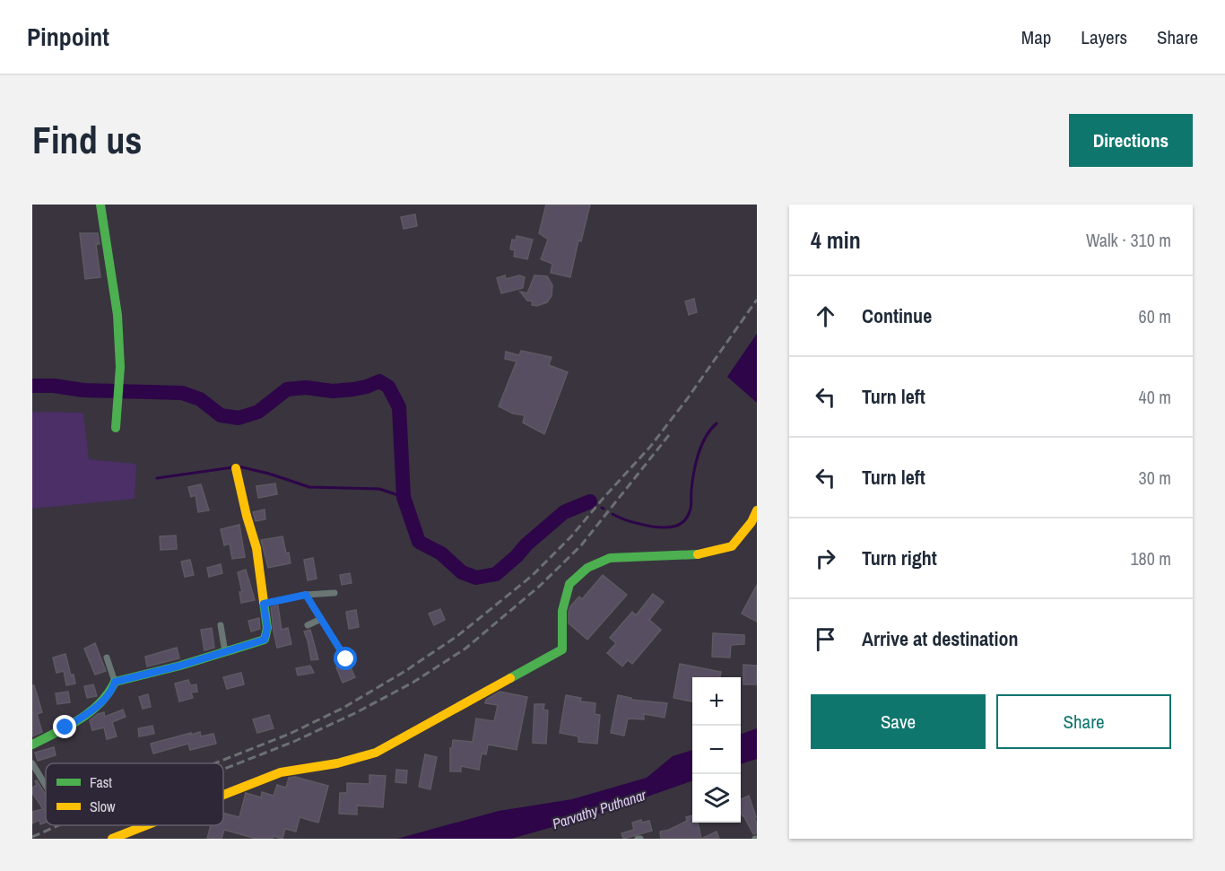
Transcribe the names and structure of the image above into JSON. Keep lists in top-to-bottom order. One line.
{"water":["Parvathy Puthanar"],"legend":["Fast","Slow"],"page":{"header":"Pinpoint","nav":["Map","Layers","Share"],"buttons":["Directions",["Save","Share"]],"title":"Find us","heading":["4 min","Walk · 310 m"],"list":[["Continue","60 m"],["Turn left","40 m"],["Turn left","30 m"],["Turn right","180 m"],"Arrive at destination"],"map_buttons":["+","−"]}}
